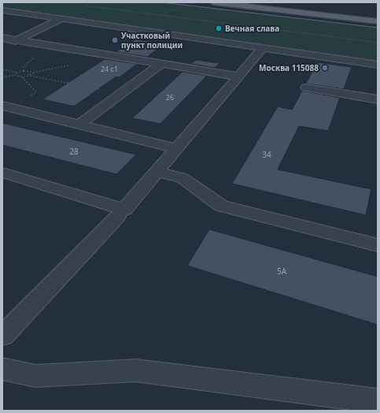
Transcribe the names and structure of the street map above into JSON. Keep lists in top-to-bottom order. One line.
{"places":["Вечная слава","Участковый пункт полиции","Москва 115088"],"house_numbers":["24 с1","26","28","34","5А"]}
